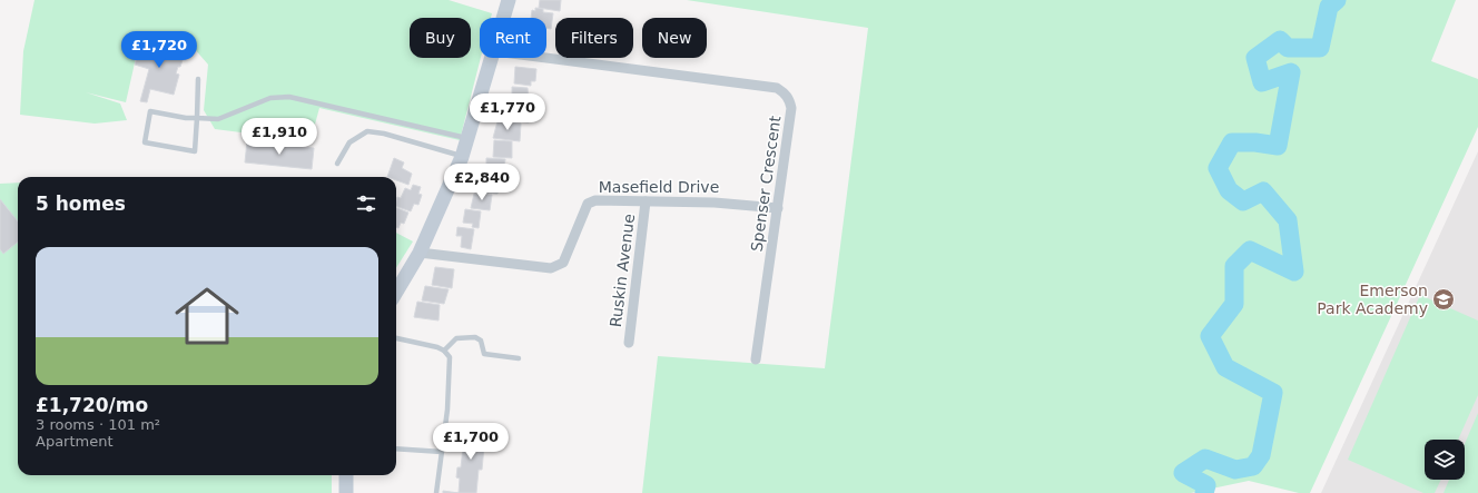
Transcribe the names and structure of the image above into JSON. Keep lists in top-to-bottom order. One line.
{"streets":{"street":["Spenser Crescent","Masefield Drive","Ruskin Avenue"]},"crossings":[["Spenser Crescent","Masefield Drive"],["Masefield Drive","Ruskin Avenue"]],"places":{"school or university":["Emerson Park Academy"]},"page":{"chip":["Buy","Rent","Filters","New"],"price":["£1,720","£1,770","£1,910","£2,840","£1,700"],"heading":"5 homes","list":[{"name":"£1,720/mo","note":"3 rooms · 101 m² · Apartment"}]}}
